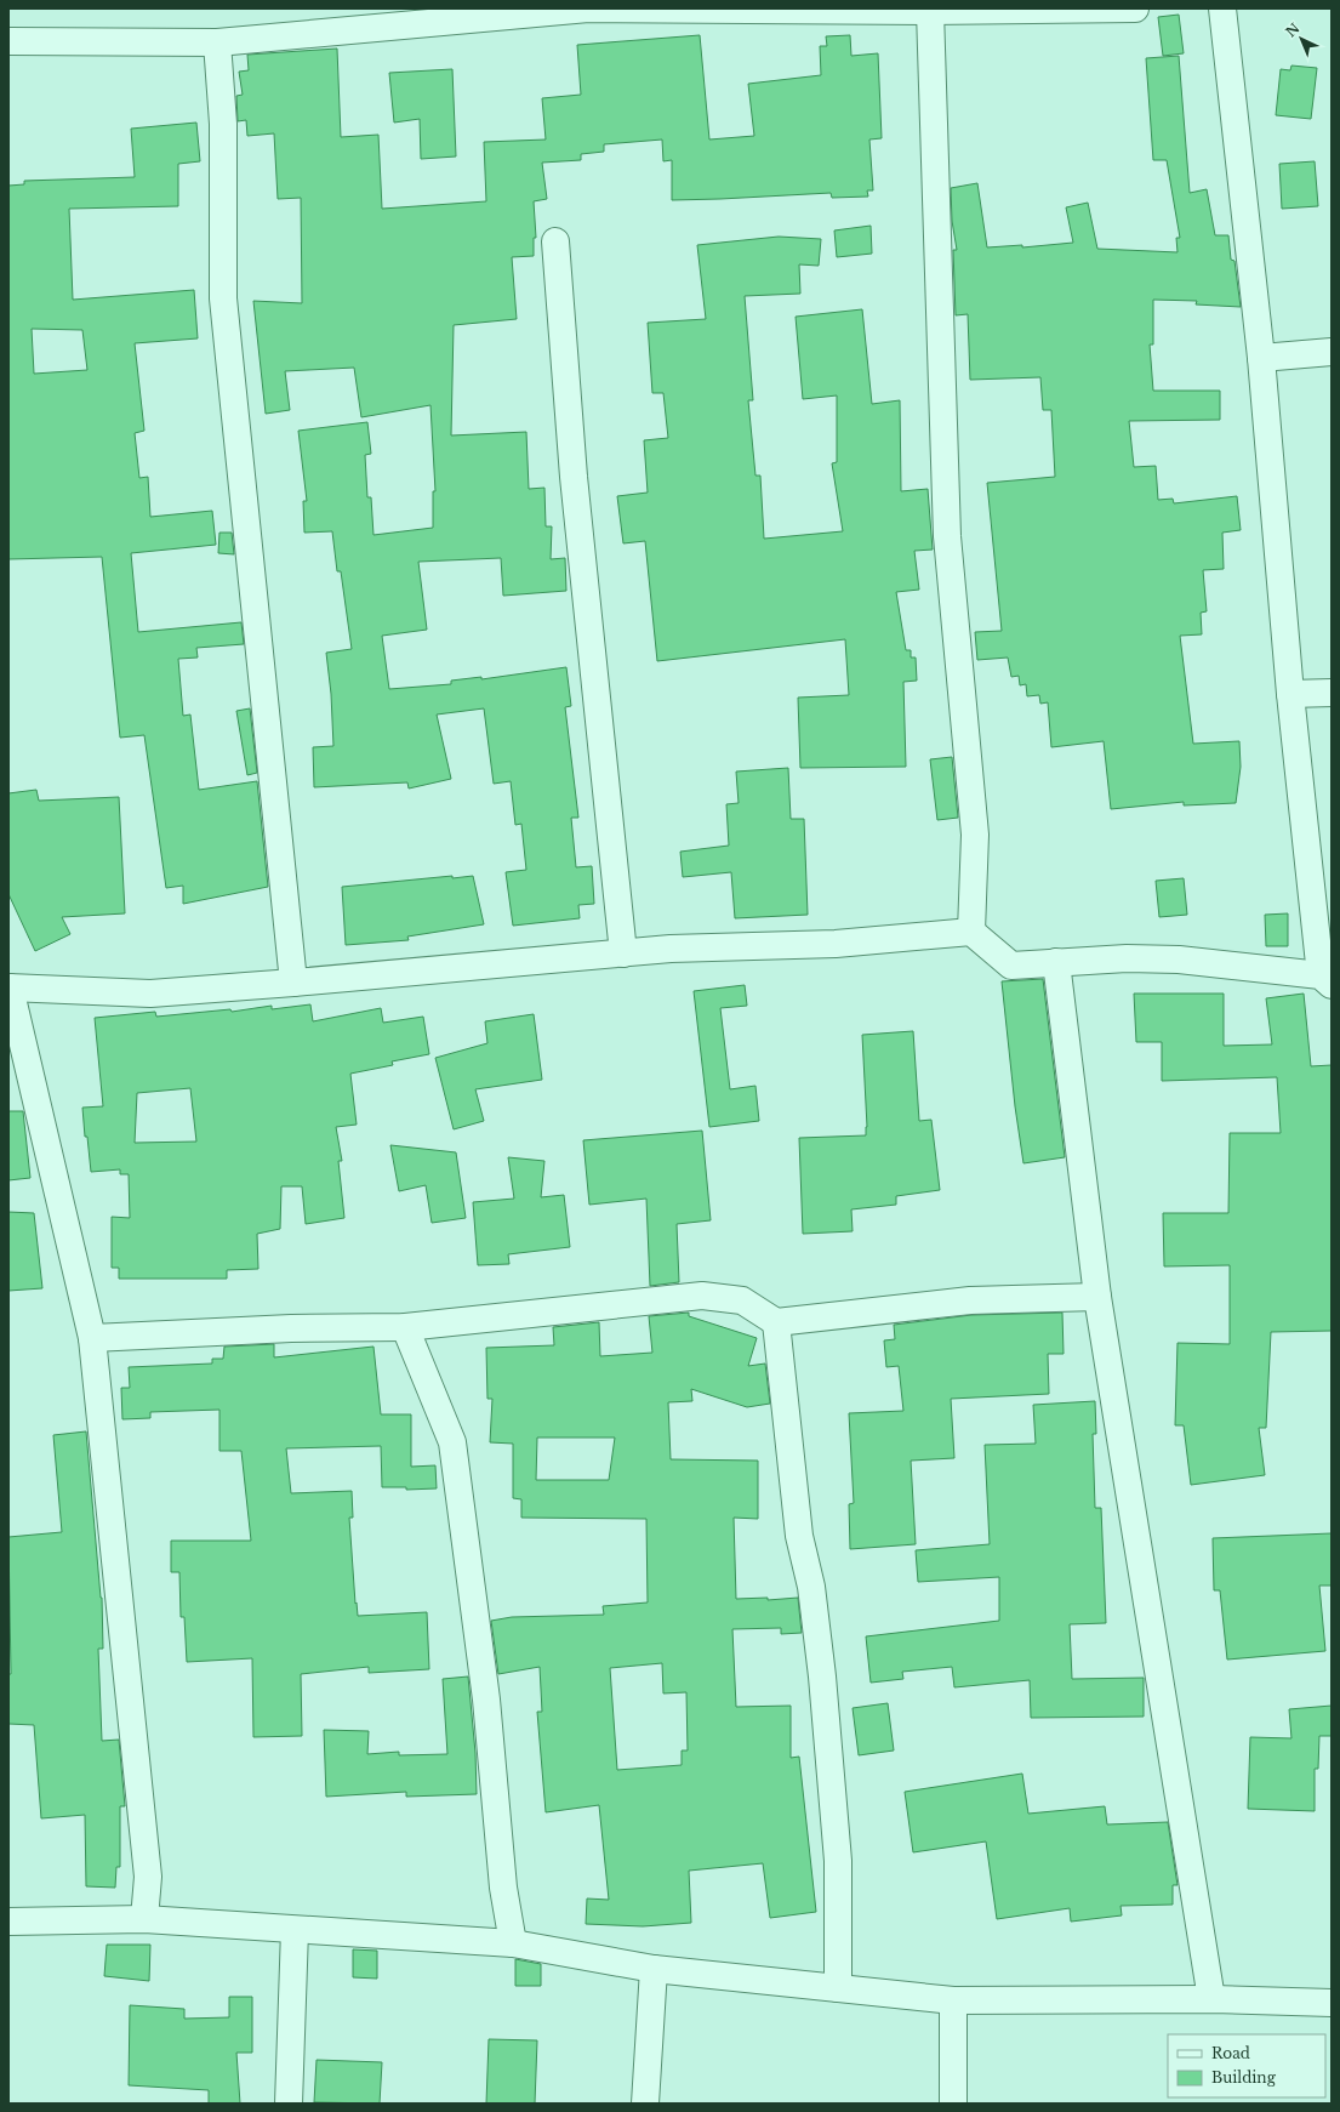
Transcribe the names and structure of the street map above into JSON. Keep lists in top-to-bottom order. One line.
{"legend":["Road","Building"],"north":"top left"}
